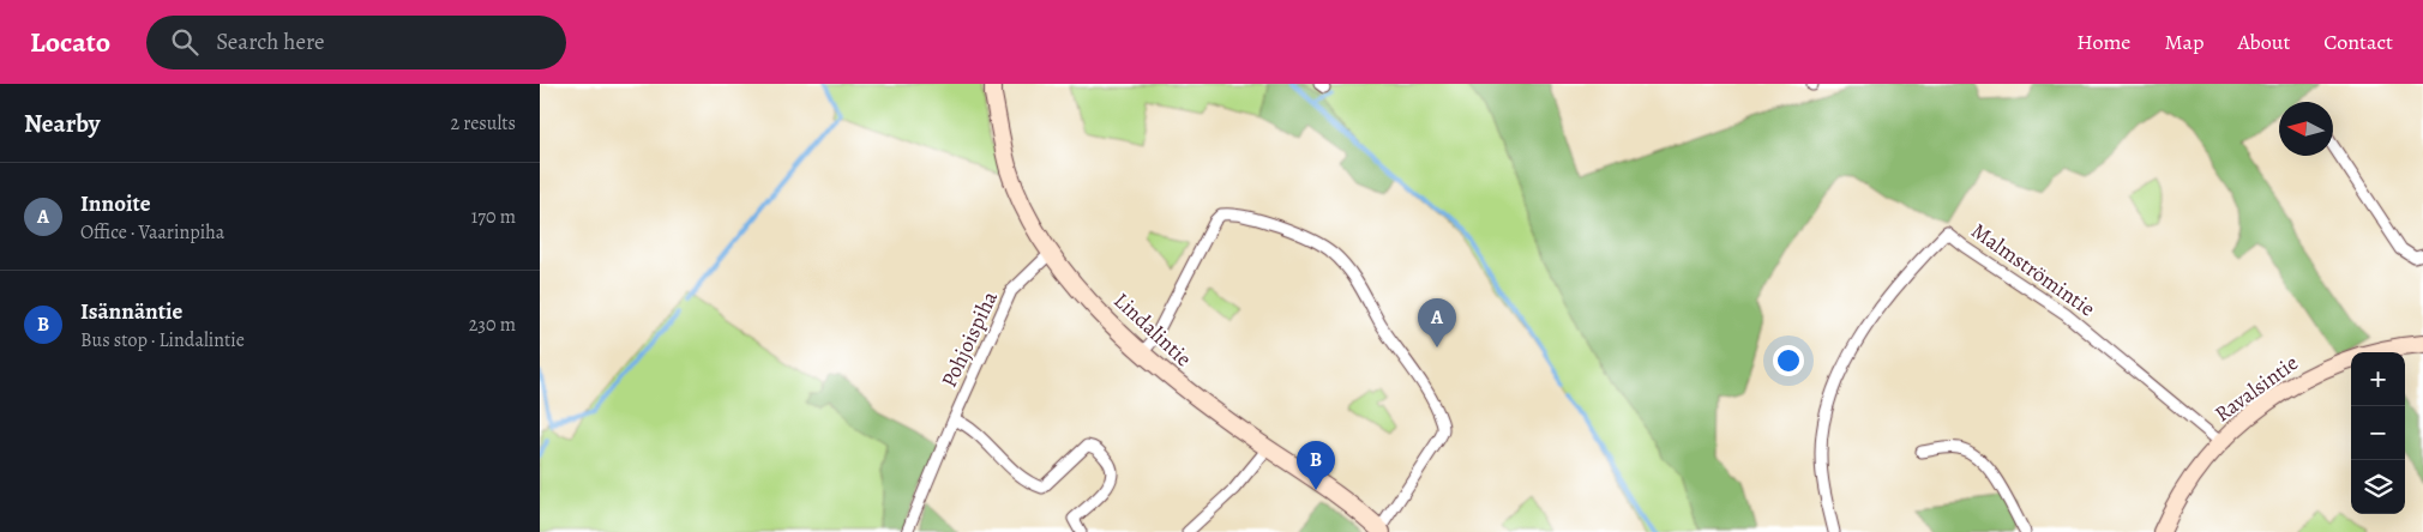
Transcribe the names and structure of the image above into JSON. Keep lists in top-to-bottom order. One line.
{"streets":{"street":["Malmströmintie","Lindalintie","Pohjoispiha","Ravalsintie"]},"crossings":[["Malmströmintie","Ravalsintie"],["Lindalintie","Pohjoispiha"]],"north":"left","page":{"header":"Locato","search":"Search here","nav":["Home","Map","About","Contact"],"heading":["Nearby","2 results"],"list":[{"mark":"A","name":"Innoite","note":"Office · Vaarinpiha","value":"170 m"},{"mark":"B","name":"Isännäntie","note":"Bus stop · Lindalintie","value":"230 m"}],"pins":["A","B"],"map_buttons":["+","−"]}}
